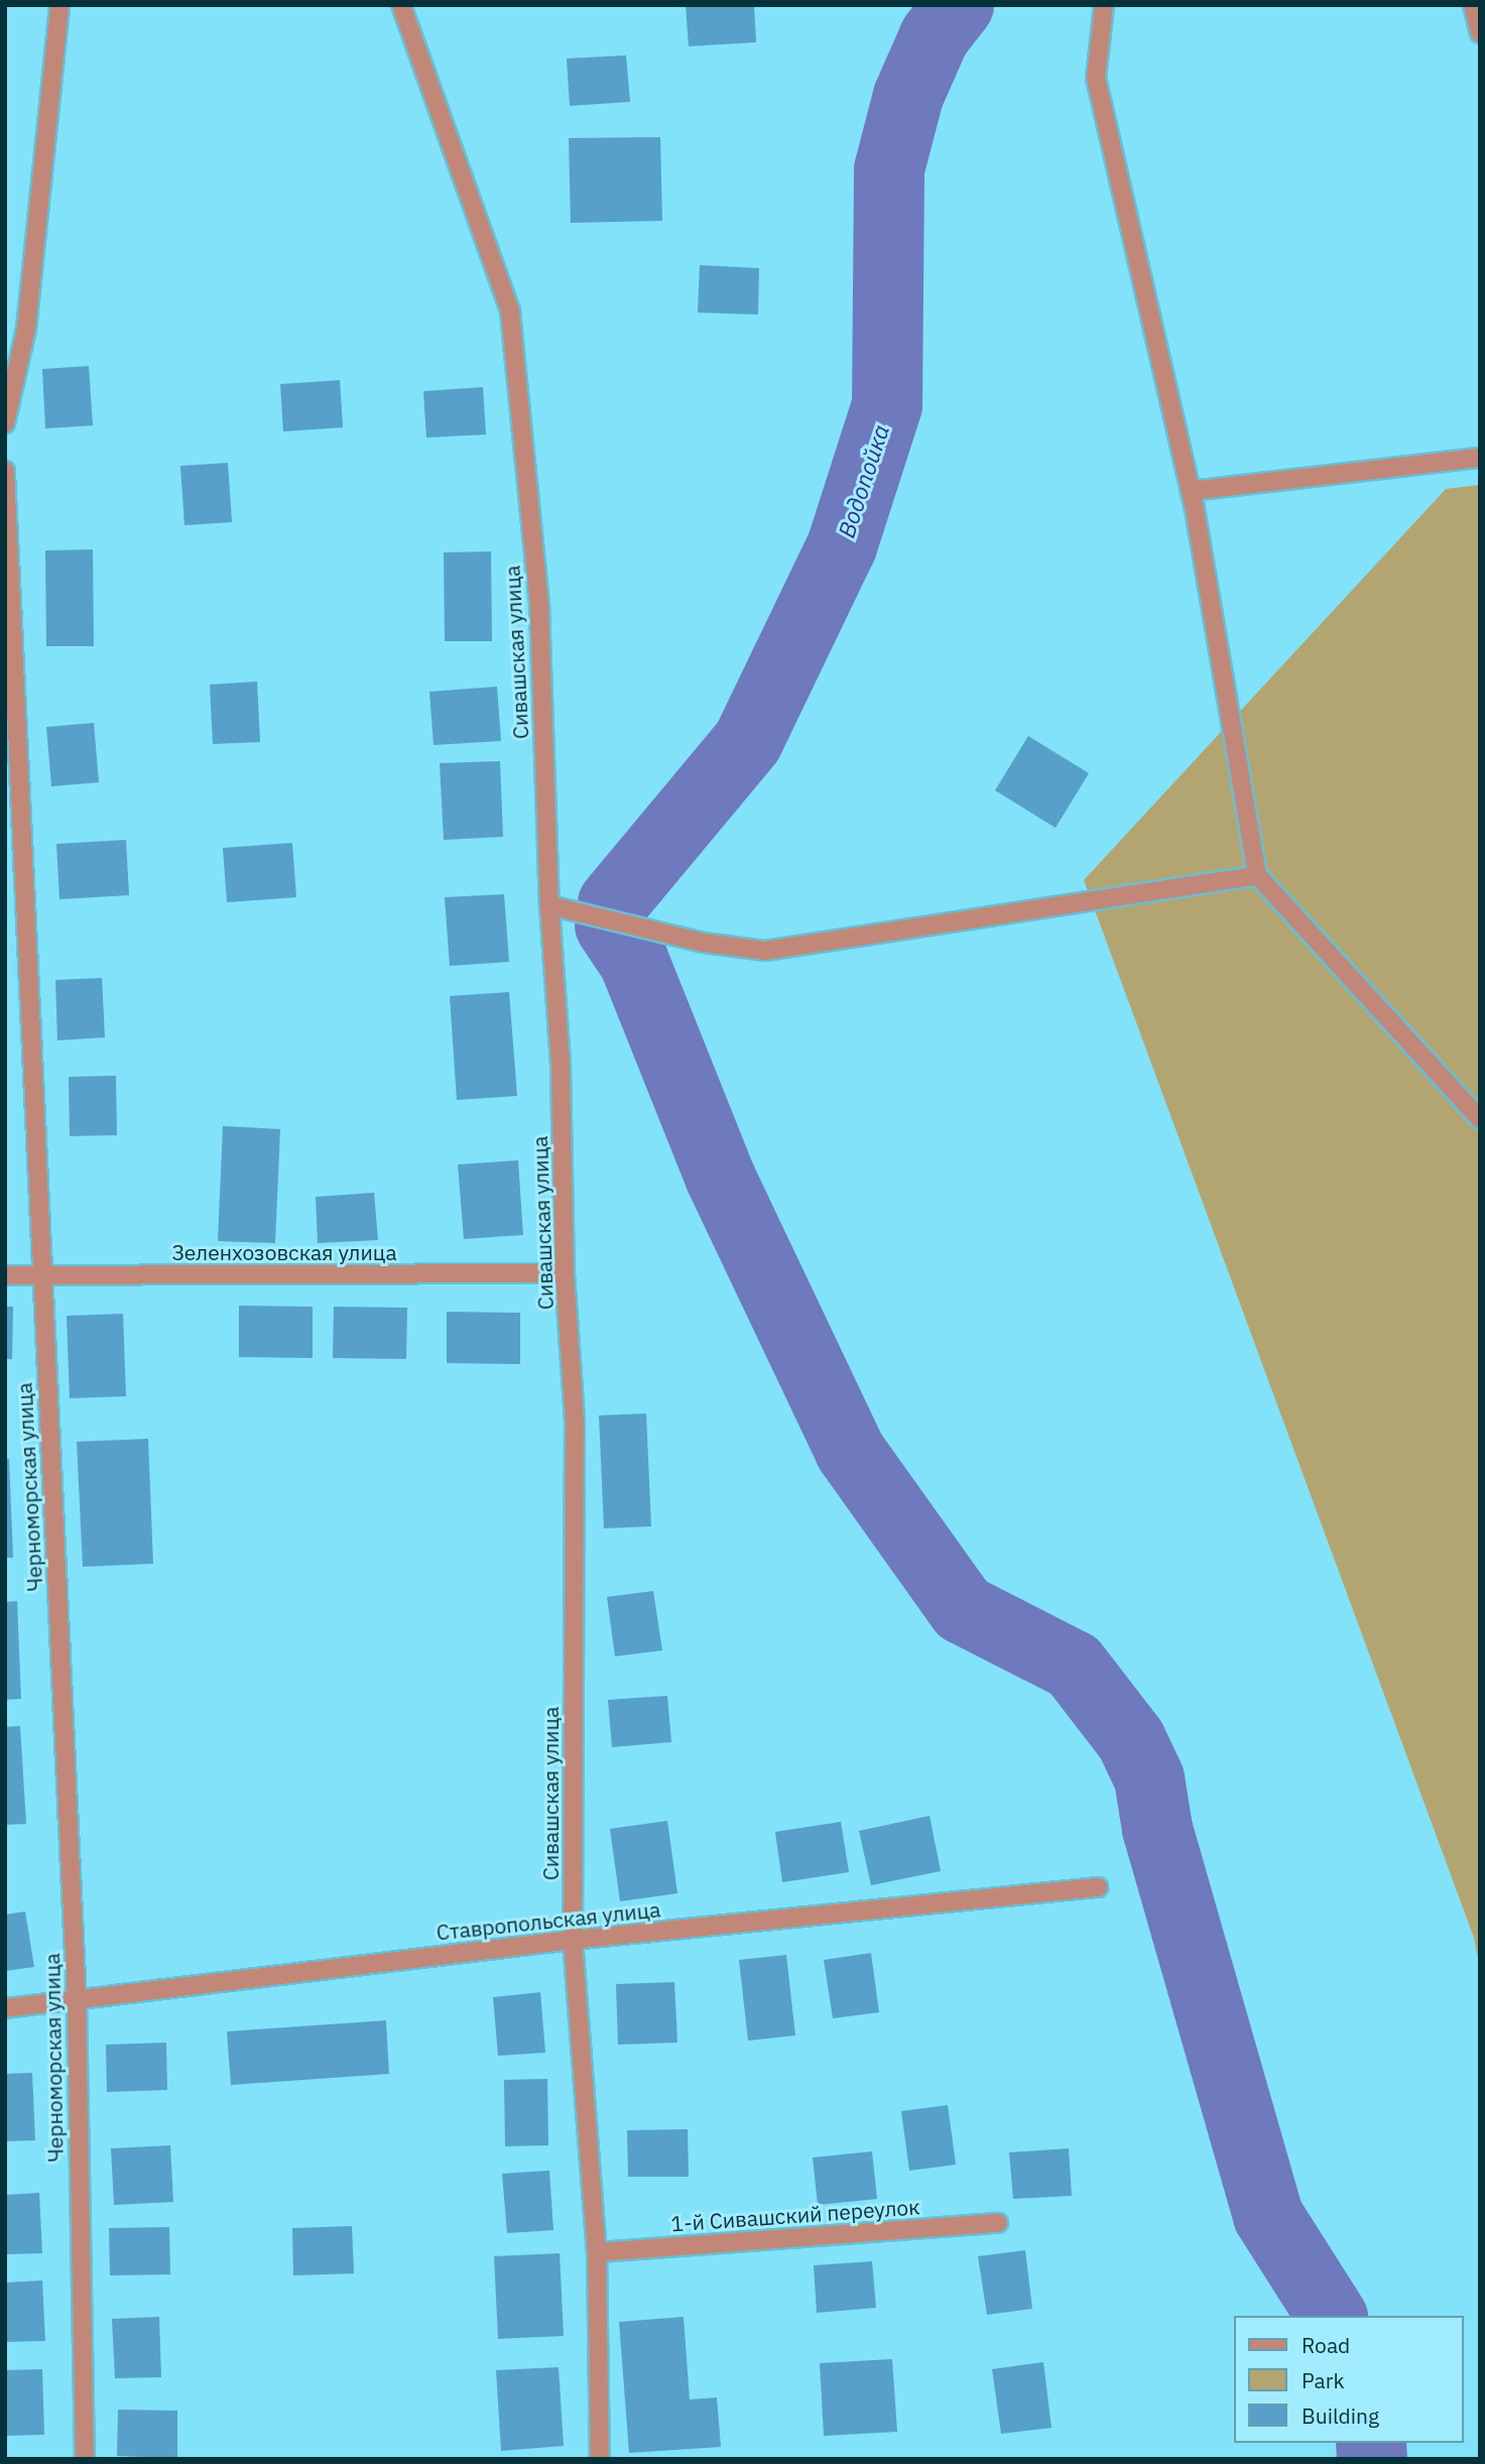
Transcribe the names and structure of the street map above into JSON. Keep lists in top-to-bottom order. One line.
{"streets":{"street":["Сивашская улица","Зеленхозовская улица","Черноморская улица","Ставропольская улица","1-й Сивашский переулок"]},"crossings":[["Сивашская улица","Зеленхозовская улица"],["Сивашская улица","Ставропольская улица"],["Сивашская улица","1-й Сивашский переулок"],["Зеленхозовская улица","Черноморская улица"],["Черноморская улица","Ставропольская улица"]],"water":["Водопойка"],"legend":["Road","Park","Building"]}
